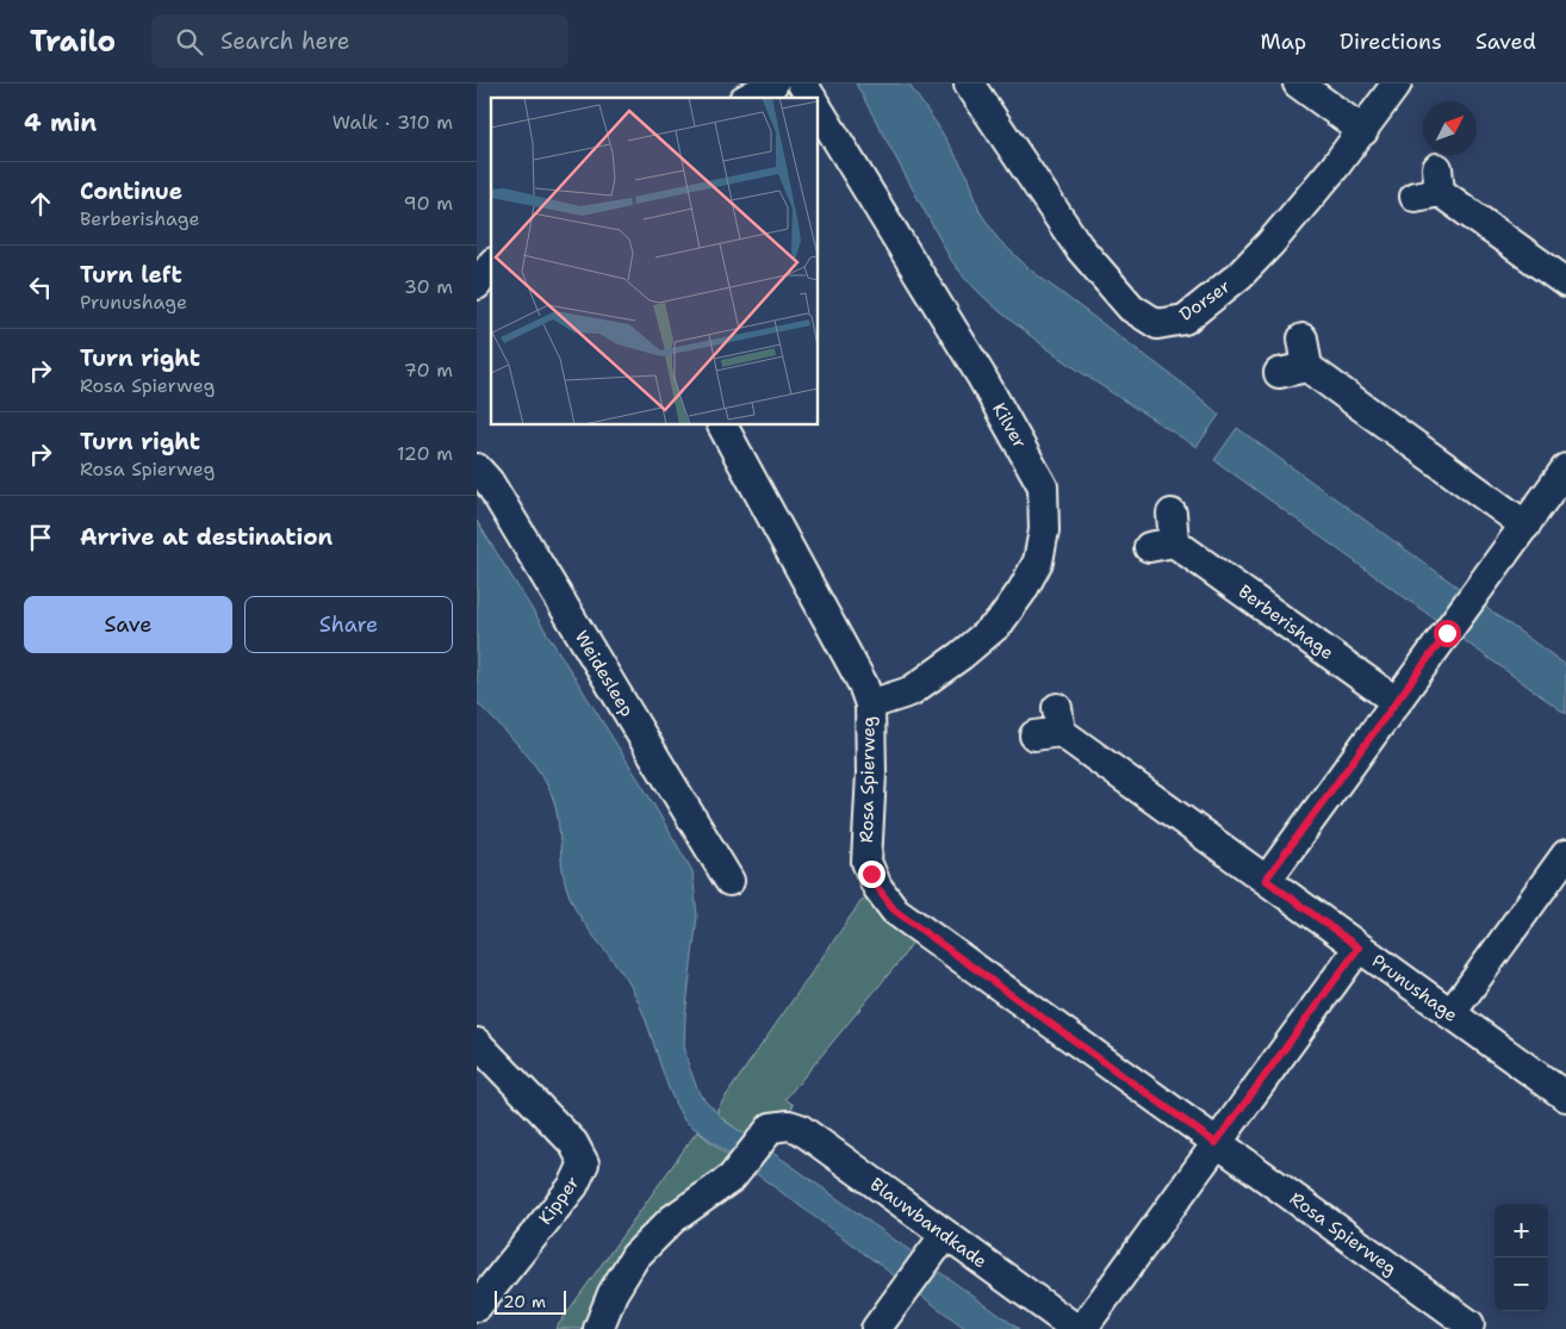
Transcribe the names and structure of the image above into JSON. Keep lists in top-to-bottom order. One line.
{"streets":{"street":["Dorser","Kilver","Berberishage","Weidesleep","Rosa Spierweg","Prunushage","Kipper","Blauwbandkade"]},"crossings":[["Kilver","Rosa Spierweg"]],"scale_bar":"20 m","north":"top right","page":{"header":"Trailo","search":"Search here","nav":["Map","Directions","Saved"],"heading":["4 min","Walk · 310 m"],"list":[["Continue","Berberishage","90 m"],["Turn left","Prunushage","30 m"],["Turn right","Rosa Spierweg","70 m"],["Turn right","Rosa Spierweg","120 m"],"Arrive at destination"],"buttons":["Save","Share"],"map_buttons":["+","−"],"scale":"20 m"}}
